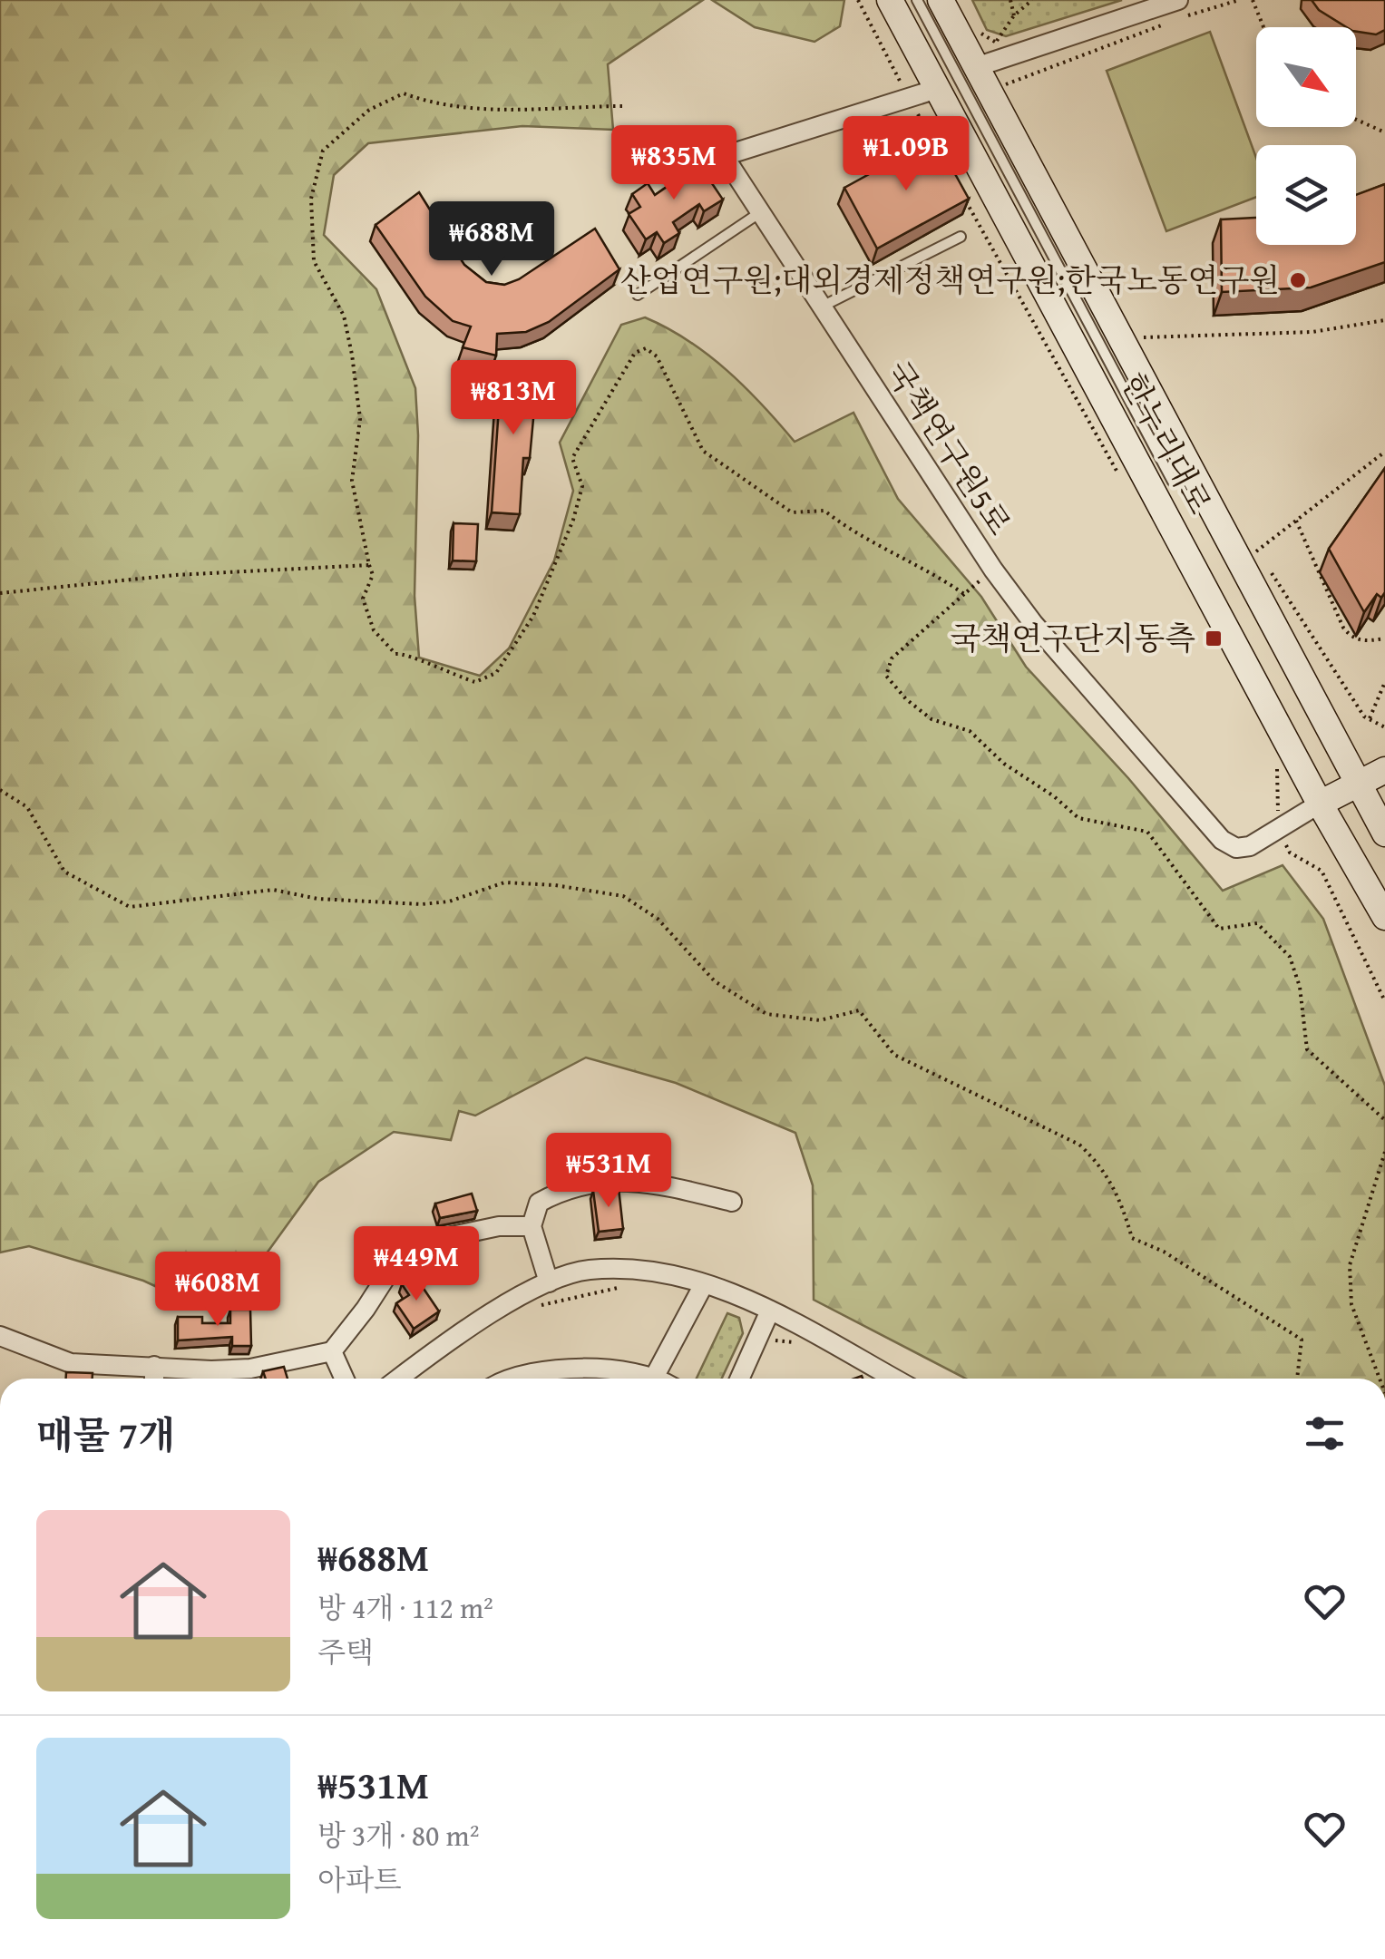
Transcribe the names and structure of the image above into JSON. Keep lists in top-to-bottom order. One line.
{"streets":{"street":["한누리대로","국책연구원5로"]},"crossings":[["한누리대로","국책연구원5로"]],"places":{"other":["산업연구원;대외경제정책연구원;한국노동연구원"],"transit":["국책연구단지동측"]},"north":"bottom right","page":{"price":["₩1.09B","₩835M","₩688M","₩813M","₩531M","₩449M","₩608M"],"heading":"매물 7개","list":[{"name":"₩688M","note":"방 4개 · 112 m² · 주택"},{"name":"₩531M","note":"방 3개 · 80 m² · 아파트"}]}}
